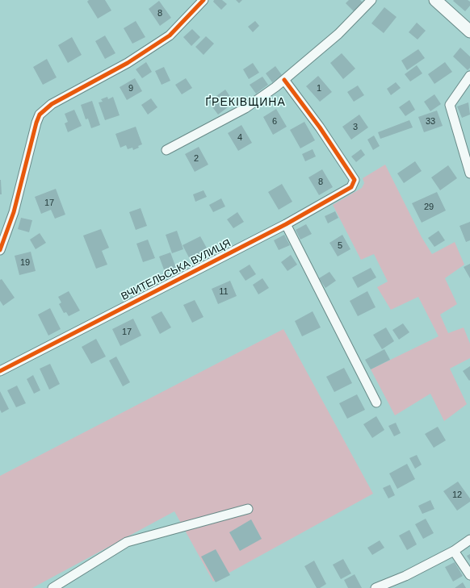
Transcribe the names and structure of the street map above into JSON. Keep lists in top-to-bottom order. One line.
{"streets":{"street":["ВЧИТЕЛЬСЬКА ВУЛИЦЯ"]},"districts":["ҐРЕКІВЩИНА"],"house_numbers":["8","9","1","6","33","3","4","2","8","17","29","5","19","11","17","12"]}
